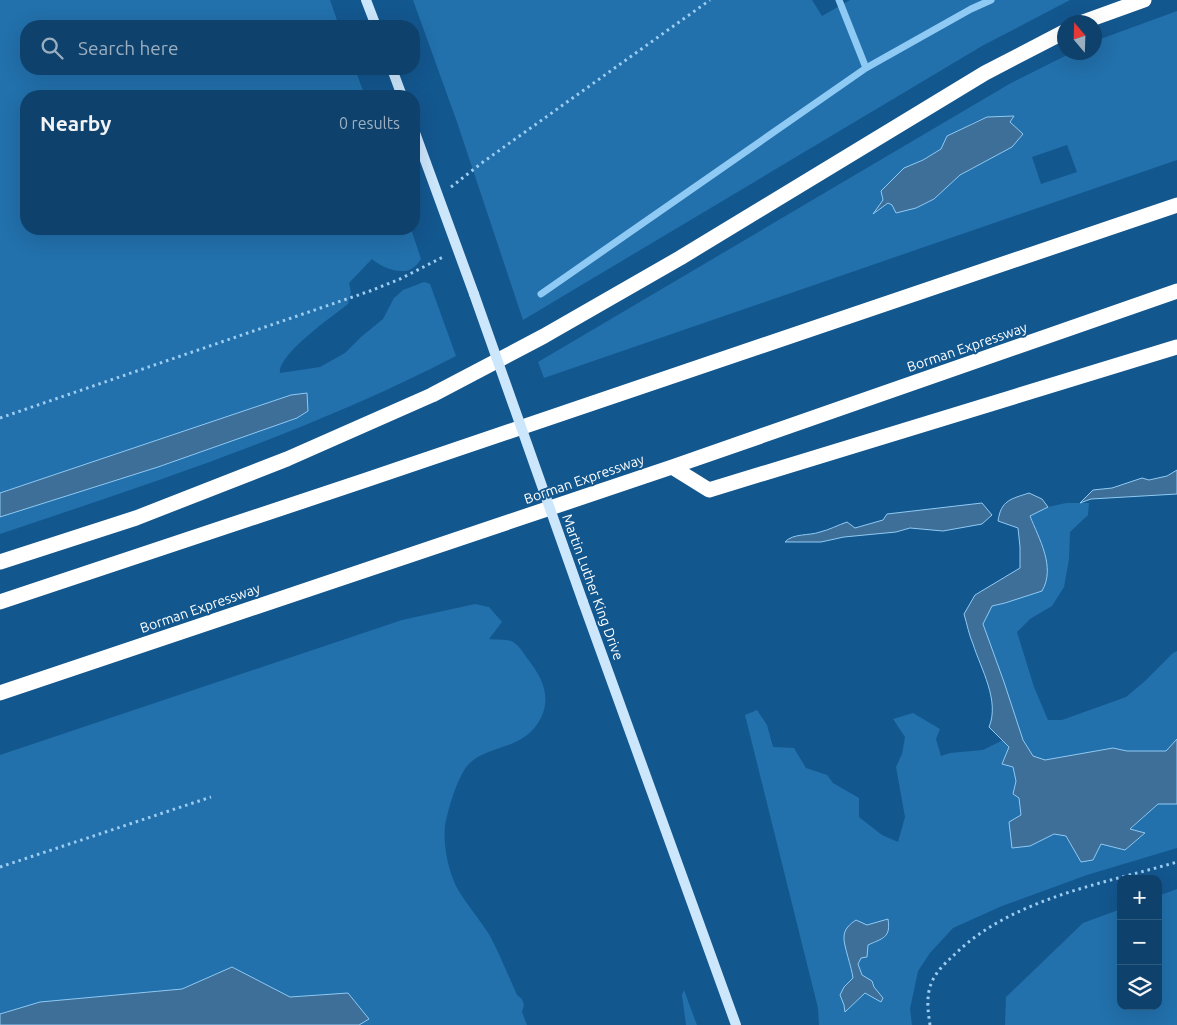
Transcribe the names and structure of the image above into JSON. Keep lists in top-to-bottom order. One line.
{"streets":{"highway":["Borman Expressway"],"main road":["Martin Luther King Drive"]},"north":"top","page":{"search":"Search here","heading":["Nearby","0 results"],"map_buttons":["+","−"]}}
